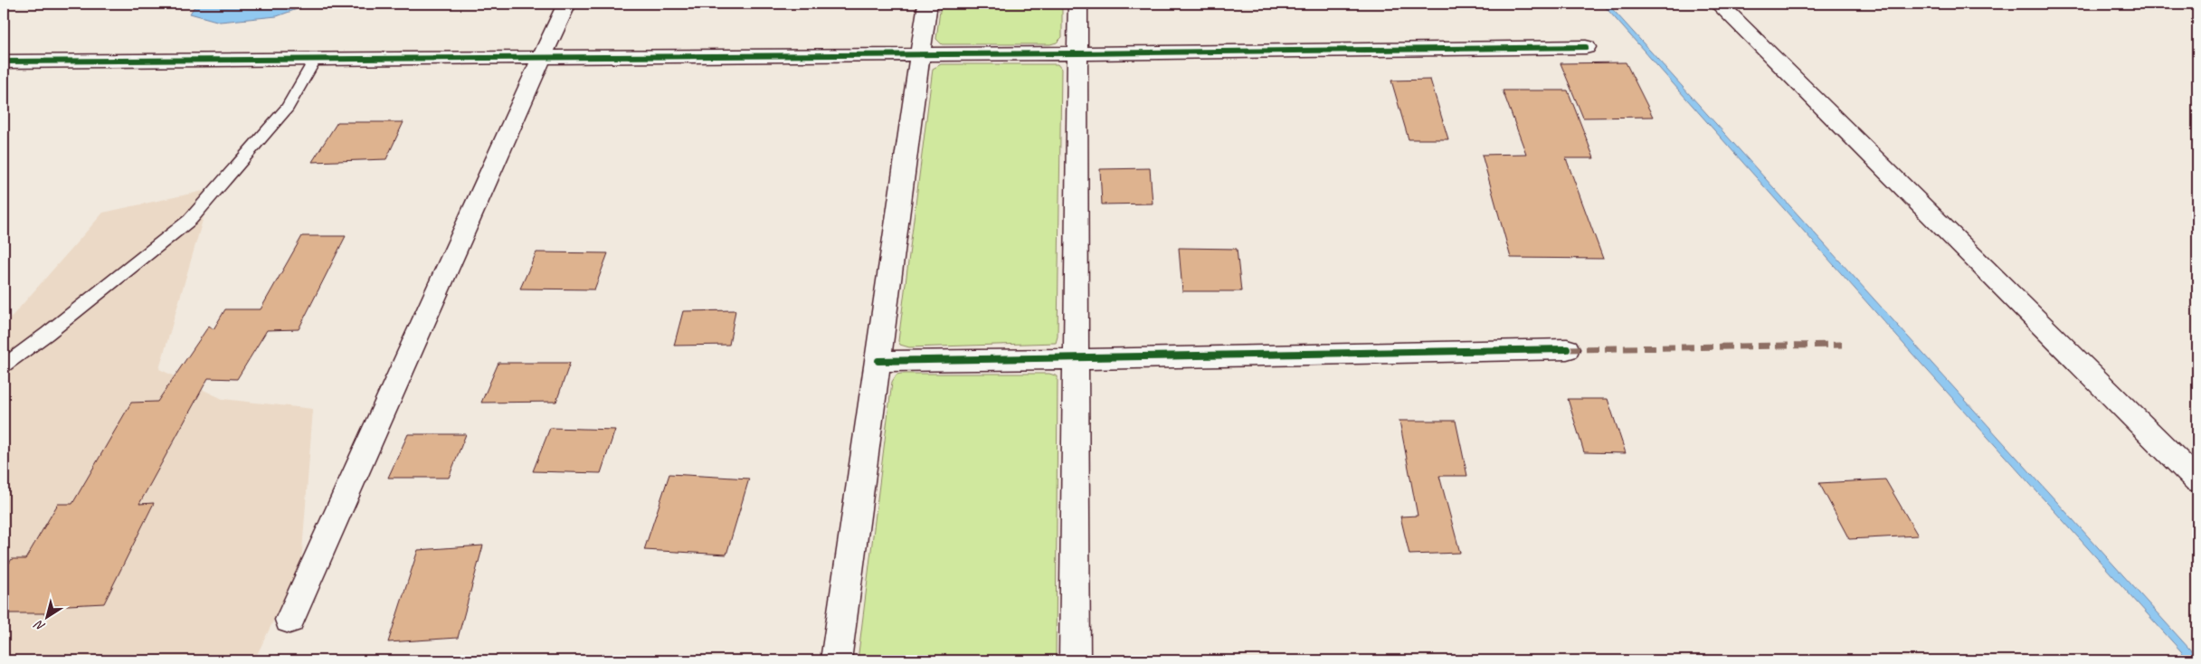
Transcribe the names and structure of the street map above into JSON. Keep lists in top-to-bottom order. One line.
{"north":"bottom left"}
